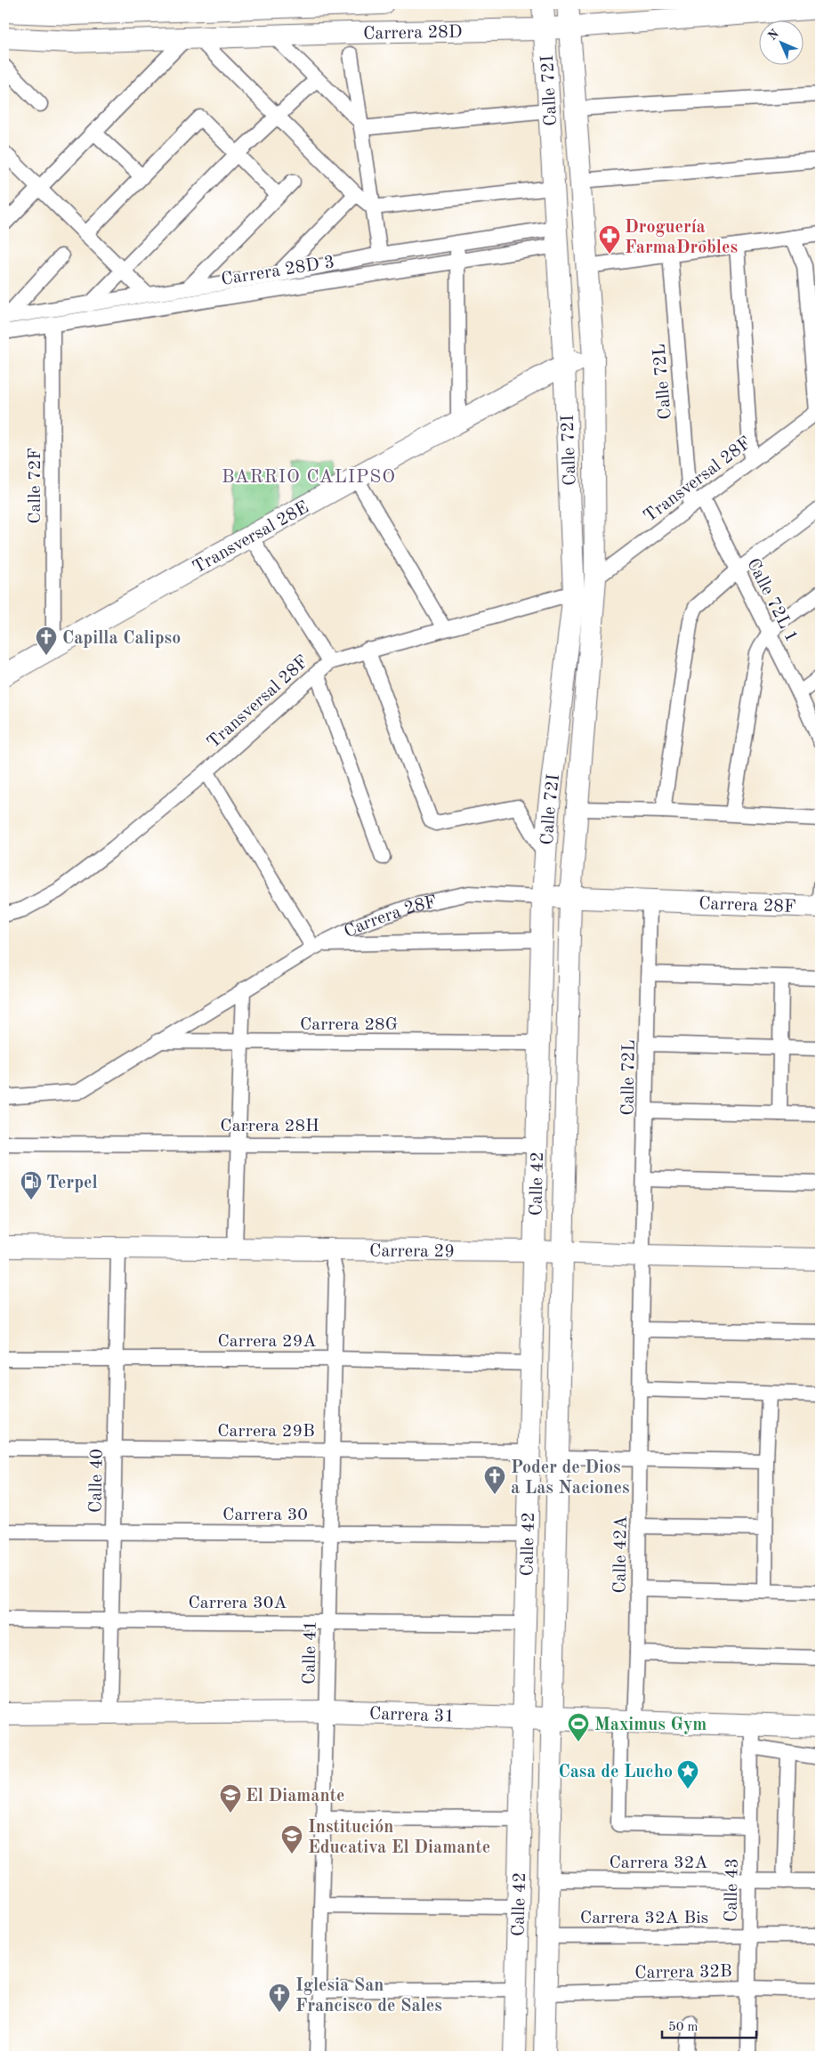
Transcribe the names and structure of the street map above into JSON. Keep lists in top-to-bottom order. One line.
{"streets":{"street":["Carrera 28D","Calle 72I","Carrera 28D 3","Calle 72L","Transversal 28F","Calle 72F","Transversal 28E","Calle 72L 1","Carrera 28F","Carrera 28G","Carrera 28H","Calle 42","Carrera 29","Carrera 29A","Carrera 29B","Calle 40","Carrera 30","Calle 42A","Carrera 30A","Calle 41","Carrera 31","Carrera 32A","Calle 43","Carrera 32A Bis","Carrera 32B"]},"crossings":[["Carrera 28D","Calle 72I"],["Calle 72I","Carrera 28D 3"],["Calle 72I","Transversal 28F"],["Calle 72I","Transversal 28E"],["Calle 72I","Carrera 28F"],["Calle 72I","Calle 42"],["Carrera 28D 3","Calle 72F"],["Calle 72L","Transversal 28F"],["Calle 72L","Calle 72L 1"],["Calle 72L","Carrera 28F"],["Calle 72L","Carrera 29"],["Calle 72L","Calle 42A"],["Transversal 28F","Calle 72L 1"],["Calle 72F","Transversal 28E"],["Carrera 28F","Carrera 28G"],["Carrera 28F","Calle 42"],["Carrera 28G","Calle 42"],["Carrera 28H","Calle 42"],["Calle 42","Carrera 29"],["Calle 42","Carrera 29A"],["Calle 42","Carrera 29B"],["Calle 42","Carrera 30"],["Calle 42","Carrera 30A"],["Calle 42","Carrera 31"],["Calle 42","Carrera 32A"],["Calle 42","Carrera 32A Bis"],["Calle 42","Carrera 32B"],["Carrera 29","Calle 40"],["Carrera 29","Calle 42A"],["Carrera 29","Calle 41"],["Carrera 29A","Calle 40"],["Carrera 29A","Calle 41"],["Carrera 29B","Calle 40"],["Carrera 29B","Calle 41"],["Calle 40","Carrera 30"],["Calle 40","Carrera 30A"],["Calle 40","Carrera 31"],["Carrera 30","Calle 41"],["Calle 42A","Carrera 31"],["Calle 42A","Calle 43"],["Carrera 30A","Calle 41"],["Calle 41","Carrera 31"],["Carrera 31","Calle 43"],["Carrera 32A","Calle 43"],["Calle 43","Carrera 32A Bis"],["Calle 43","Carrera 32B"]],"districts":["BARRIO CALIPSO"],"places":{"pharmacy":["Droguería FarmaDrobles"],"church":["Capilla Calipso","Poder de Dios a Las Naciones","Iglesia San Francisco de Sales"],"fuel station":["Terpel"],"sports":["Maximus Gym"],"place":["Casa de Lucho"],"school or university":["El Diamante","Institución Educativa El Diamante"]},"scale_bar":"50 m","north":"top left"}
